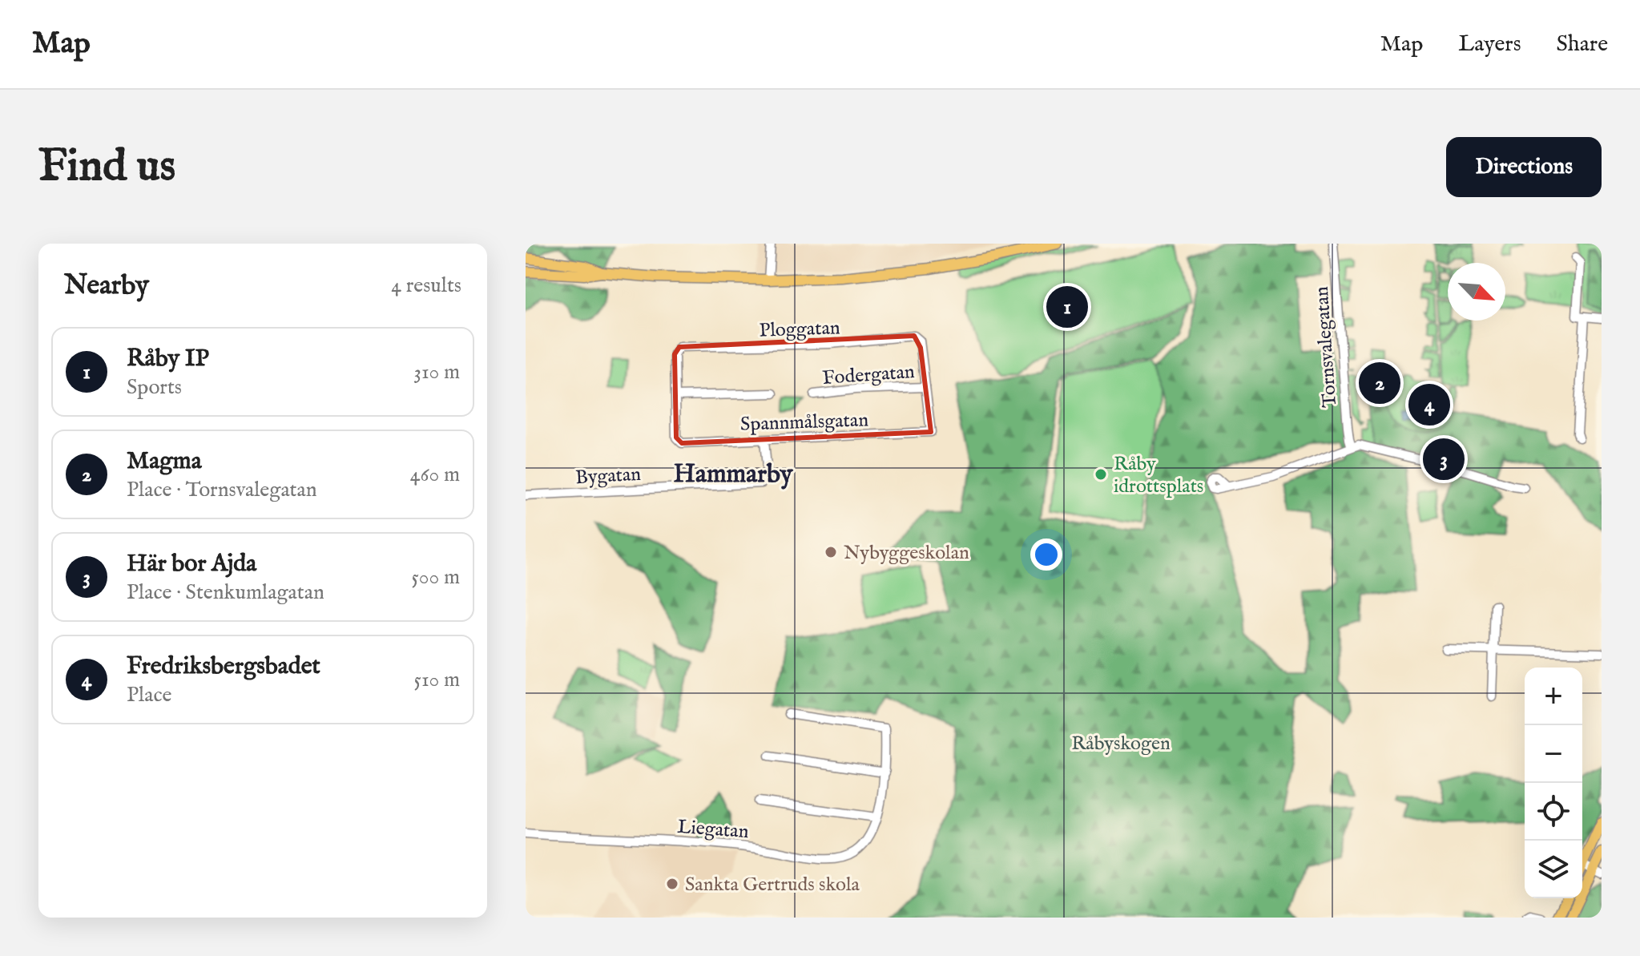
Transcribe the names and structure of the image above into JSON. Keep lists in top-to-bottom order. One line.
{"streets":{"street":["Ploggatan","Tornsvalegatan","Fodergatan","Spannmålsgatan","Bygatan","Liegatan"]},"crossings":[["Ploggatan","Fodergatan"],["Ploggatan","Spannmålsgatan"],["Fodergatan","Spannmålsgatan"],["Spannmålsgatan","Bygatan"]],"districts":["Hammarby"],"parks":["Råbyskogen"],"places":["Råby idrottsplats","Nybyggeskolan","Sankta Gertruds skola"],"north":"bottom right","page":{"header":"Map","nav":["Map","Layers","Share"],"buttons":"Directions","title":"Find us","heading":["Nearby","4 results"],"pins":["1","2","4","3"],"list":[{"mark":"1","name":"Råby IP","note":"Sports","value":"310 m"},{"mark":"2","name":"Magma","note":"Place · Tornsvalegatan","value":"460 m"},{"mark":"3","name":"Här bor Ajda","note":"Place · Stenkumlagatan","value":"500 m"},{"mark":"4","name":"Fredriksbergsbadet","note":"Place","value":"510 m"}],"map_buttons":["+","−"]}}
